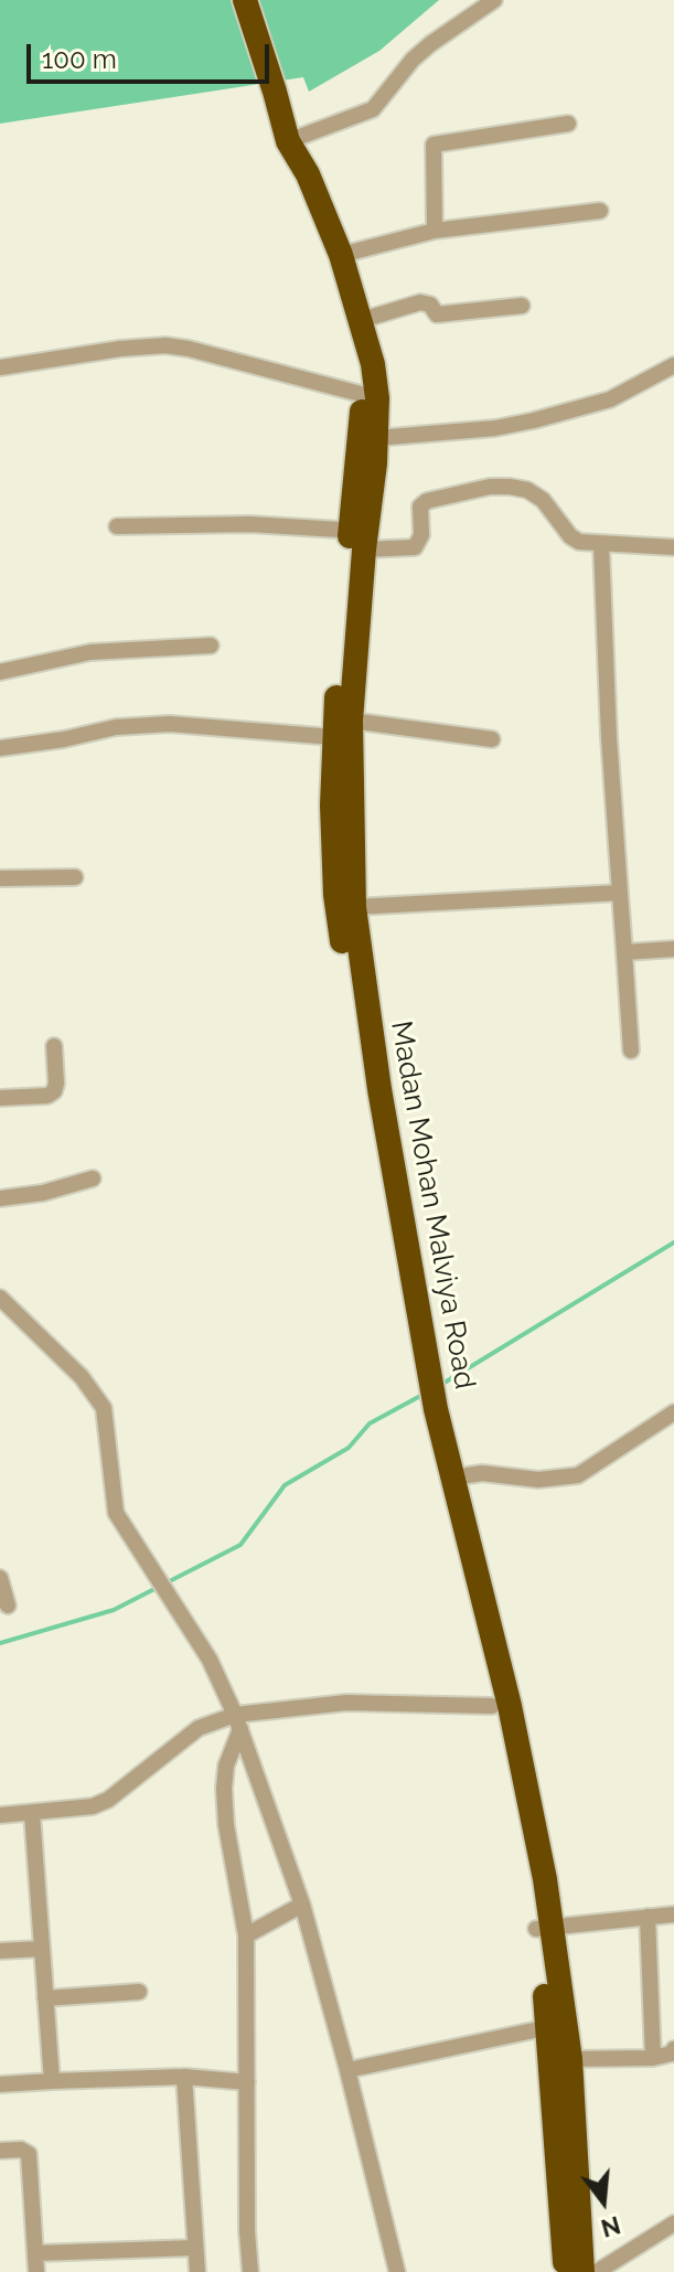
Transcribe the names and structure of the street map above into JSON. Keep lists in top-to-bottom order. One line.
{"streets":{"highway":["Madan Mohan Malviya Road"]},"scale_bar":"100 m","north":"bottom"}
